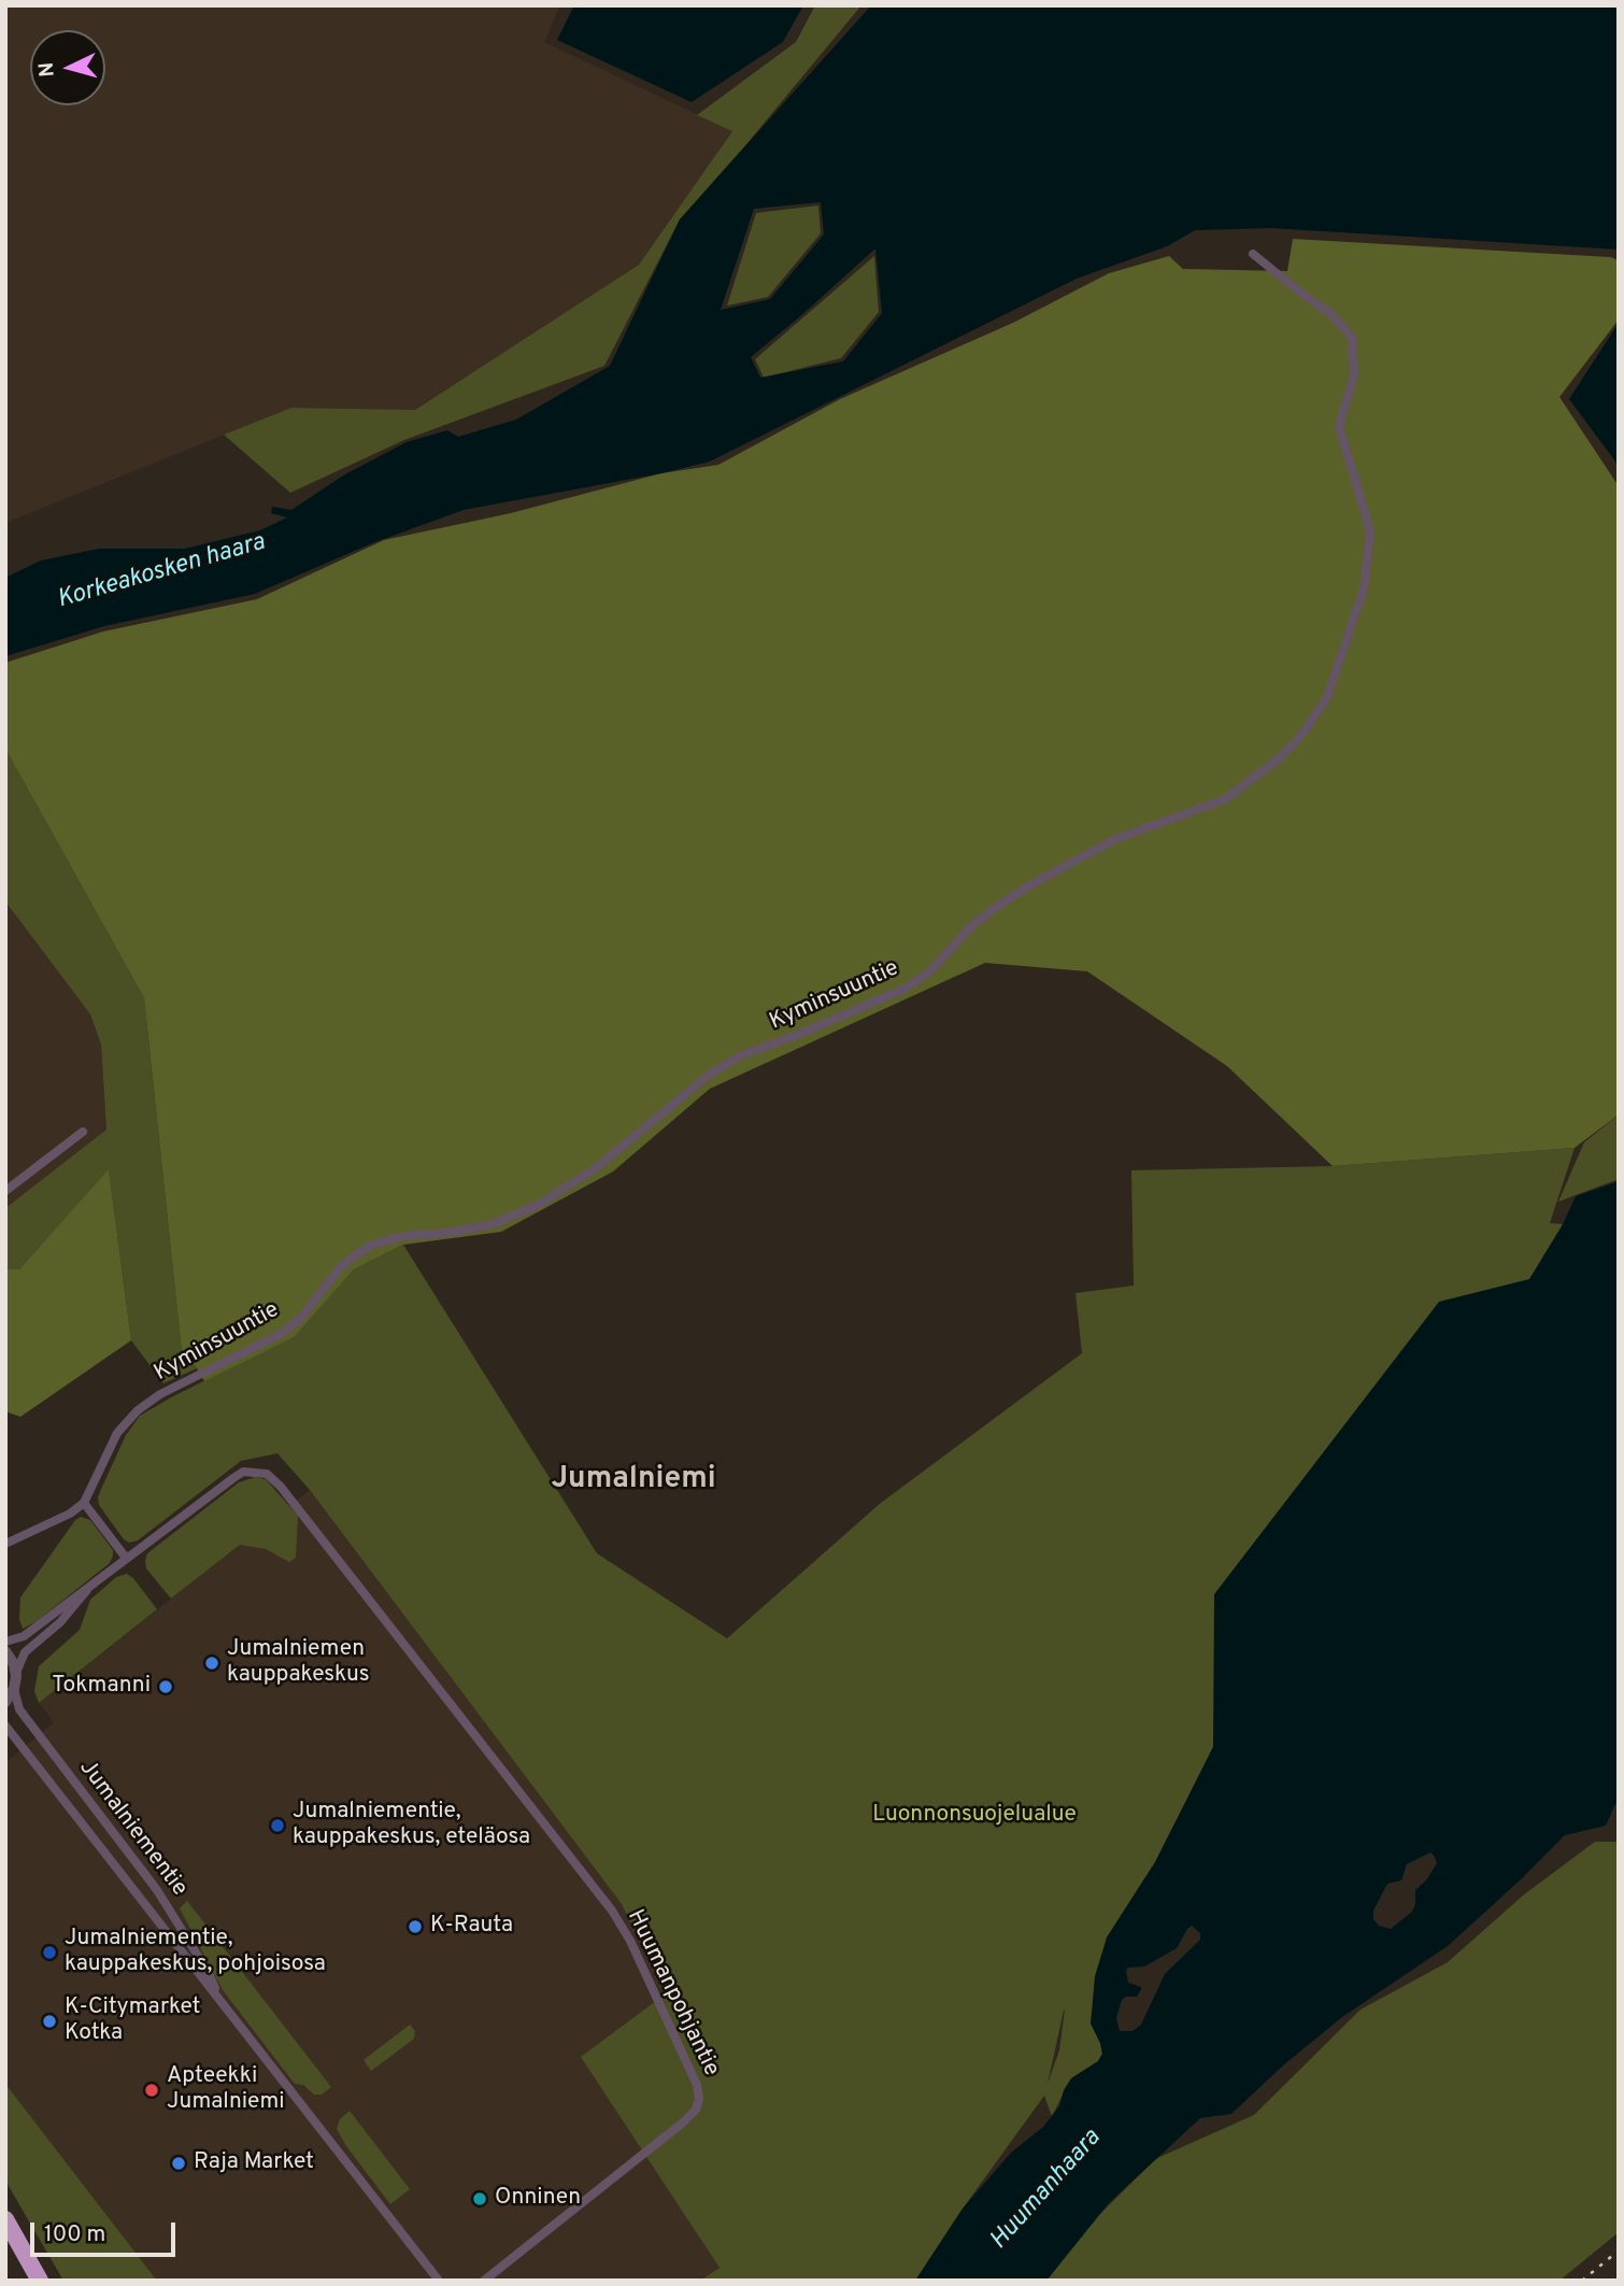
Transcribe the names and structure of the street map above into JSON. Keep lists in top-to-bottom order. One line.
{"streets":{"street":["Kyminsuuntie","Jumalniementie","Huumanpohjantie"]},"districts":["Jumalniemi"],"water":["Korkeakosken haara","Huumanhaara"],"parks":["Luonnonsuojelualue"],"places":["Jumalniemen kauppakeskus","Tokmanni","Jumalniementie, kauppakeskus, eteläosa","K-Rauta","Jumalniementie, kauppakeskus, pohjoisosa","K-Citymarket Kotka","Apteekki Jumalniemi","Raja Market","Onninen"],"scale_bar":"100 m","north":"left"}
